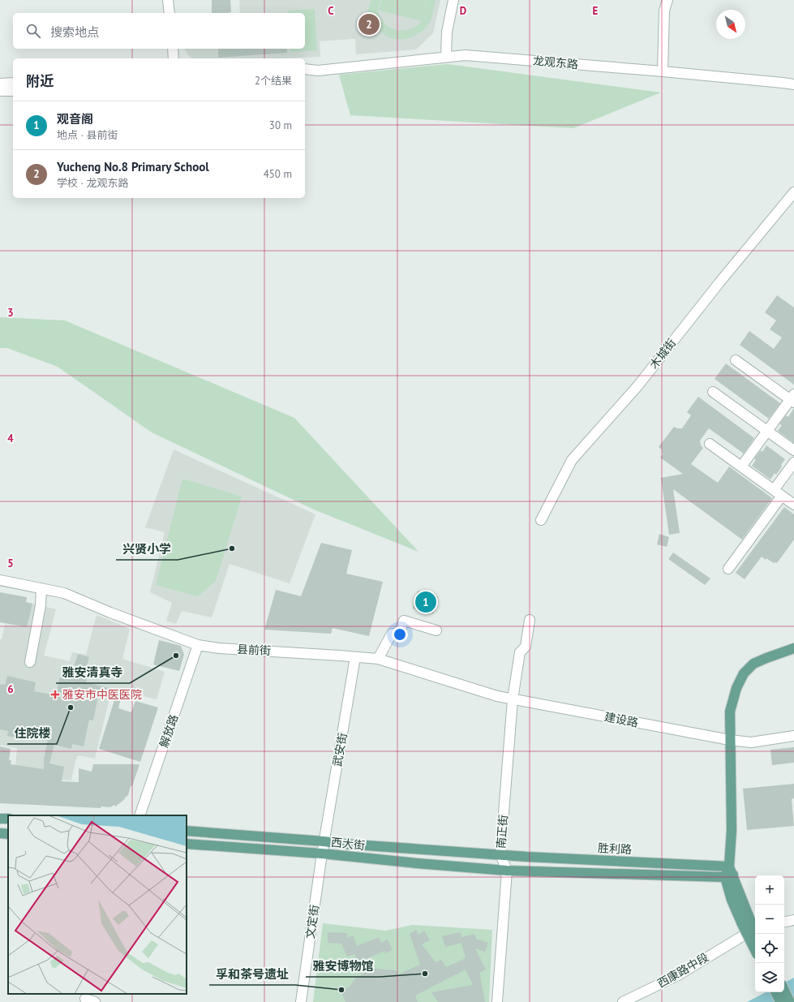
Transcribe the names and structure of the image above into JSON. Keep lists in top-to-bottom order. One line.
{"streets":{"main road":["西大街","胜利路"],"street":["龙观东路","木城街","县前街","建设路","解放路","武安街","南正街","文定街","西康路中段"]},"crossings":[["县前街","建设路"],["县前街","解放路"],["县前街","武安街"],["县前街","南正街"],["建设路","南正街"],["武安街","西大街"],["武安街","文定街"],["南正街","西大街"],["南正街","胜利路"],["西大街","胜利路"],["西大街","文定街"]],"places":{"other":["兴贤小学","雅安清真寺","住院楼","雅安博物馆","孚和茶号遗址"],"health":["雅安市中医医院"]},"north":"bottom right","page":{"pins":["2","1"],"search":"搜索地点","heading":["附近","2个结果"],"list":[{"mark":"1","name":"观音阁","note":"地点 · 县前街","value":"30 m"},{"mark":"2","name":"Yucheng No.8 Primary School","note":"学校 · 龙观东路","value":"450 m"}],"map_buttons":["+","−"]},"grid":{"columns":["C","D","E"],"rows":["3","4","5","6"]}}
